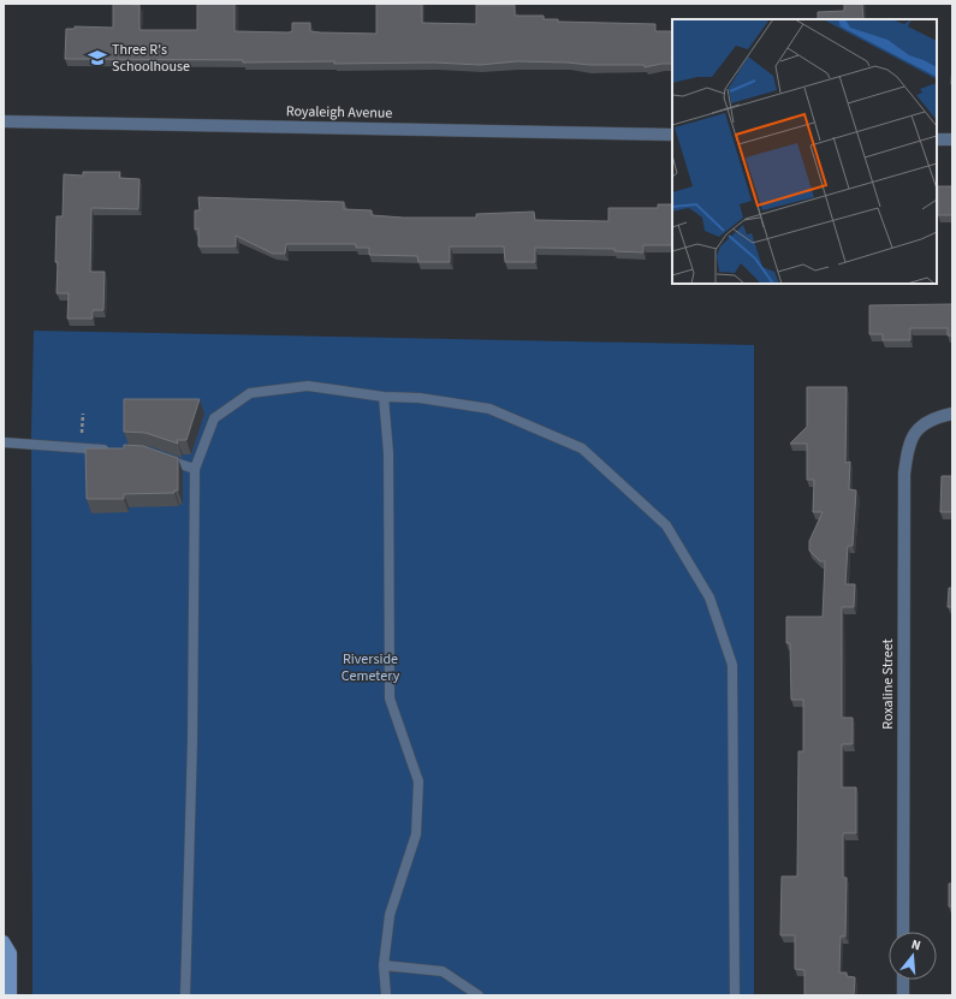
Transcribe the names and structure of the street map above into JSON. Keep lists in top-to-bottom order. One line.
{"streets":{"street":["Royaleigh Avenue","Roxaline Street"]},"parks":["Riverside Cemetery"],"places":{"school or university":["Three R's Schoolhouse"]},"north":"top"}
